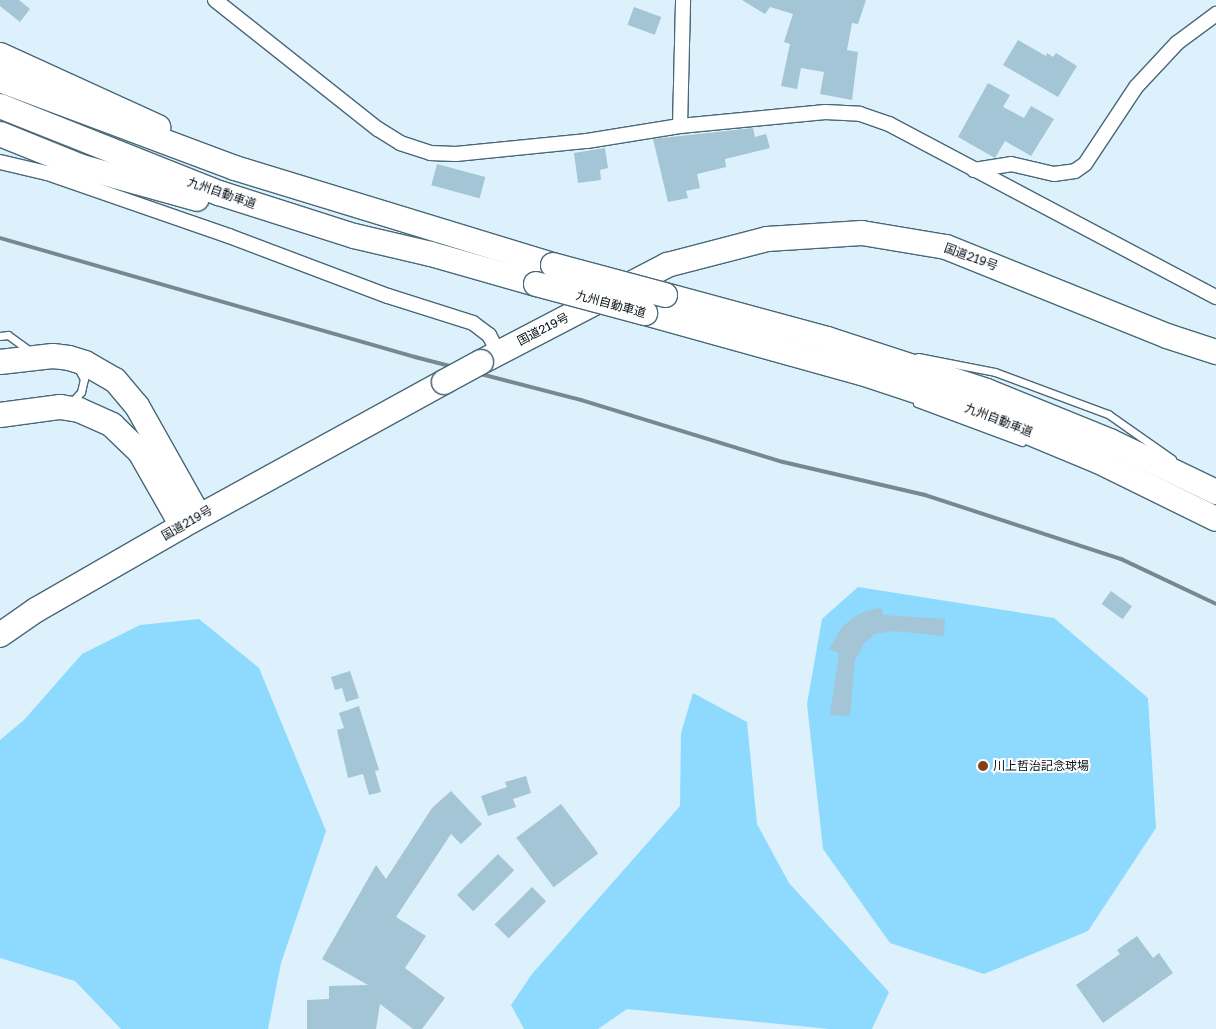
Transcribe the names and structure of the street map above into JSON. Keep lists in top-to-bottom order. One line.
{"streets":{"highway":["九州自動車道","国道219号"]},"places":["川上哲治記念球場"]}
